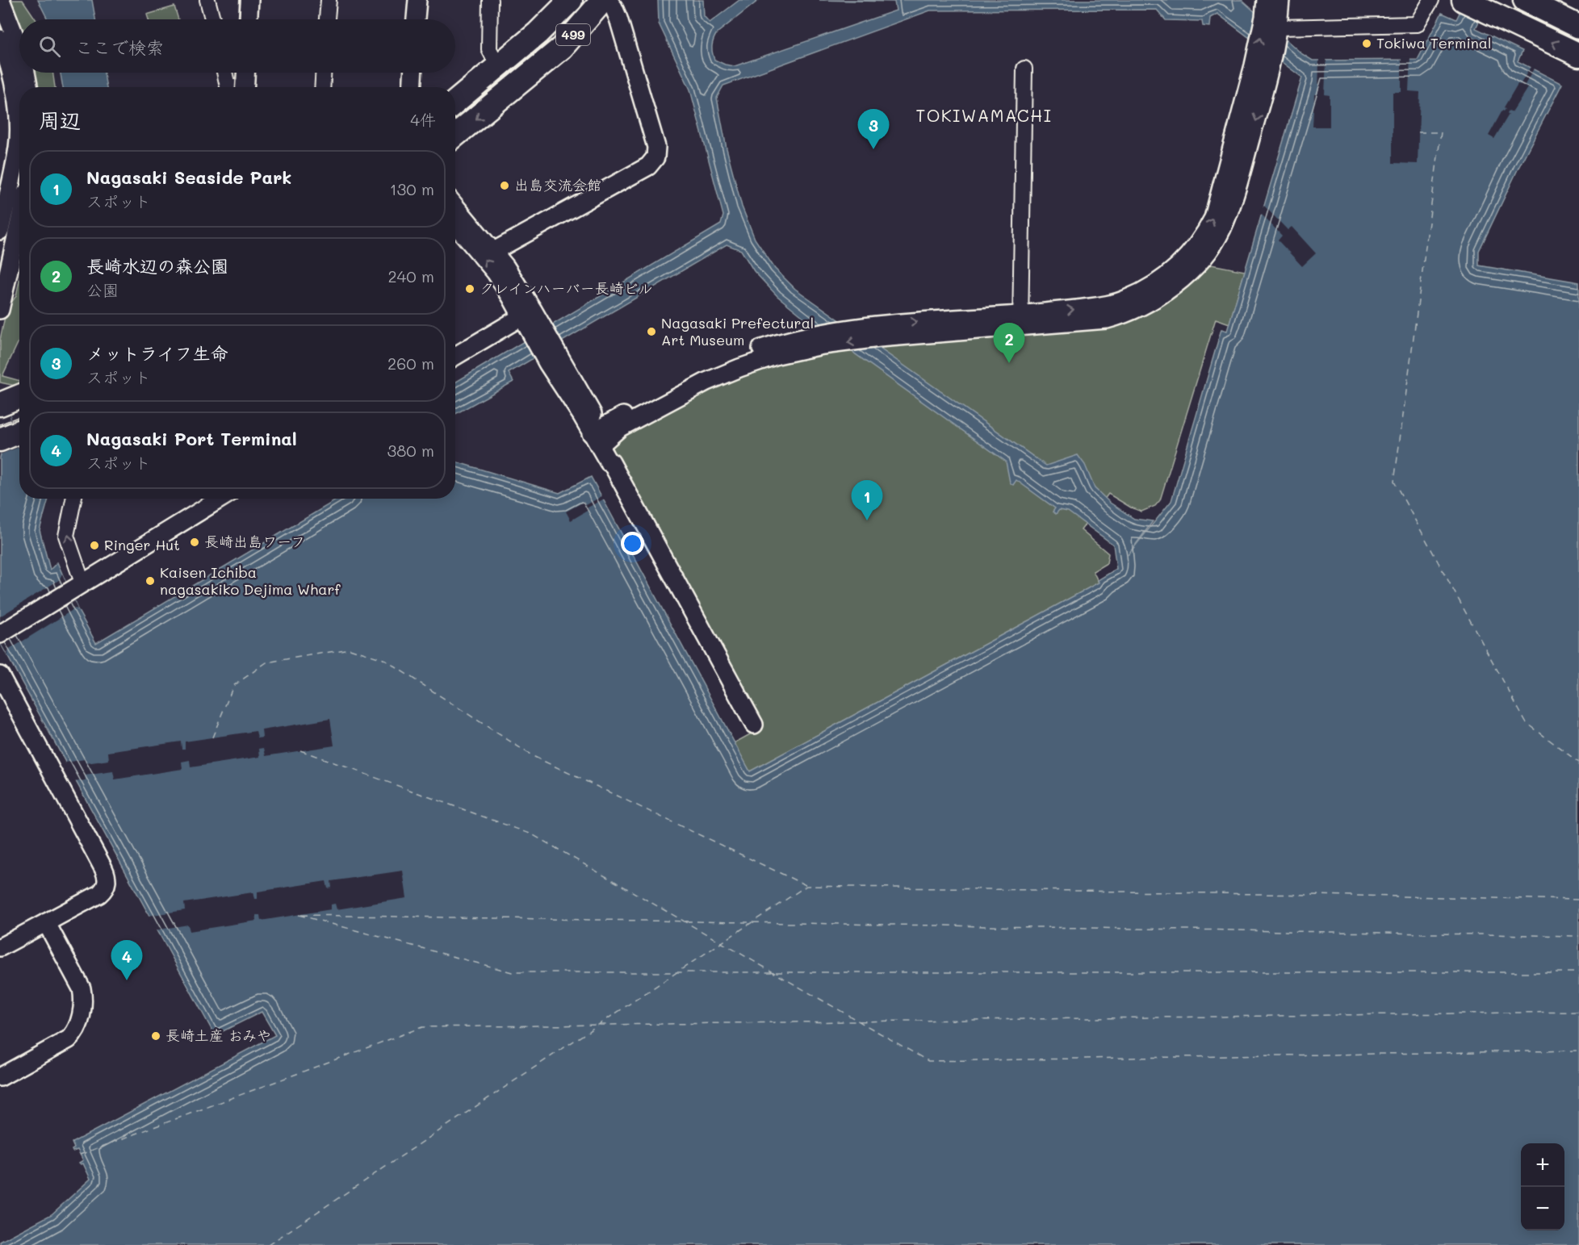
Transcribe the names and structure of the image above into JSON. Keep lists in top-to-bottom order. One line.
{"streets":{"highway":["499"]},"districts":["TOKIWAMACHI"],"places":["Tokiwa Terminal","出島交流会館","クレインハーバー長崎ビル","Nagasaki Prefectural Art Museum","長崎出島ワーフ","Ringer Hut","Kaisen Ichiba nagasakiko Dejima Wharf","長崎土産 おみや"],"page":{"search":"ここで検索","heading":["周辺","4件"],"pins":["3","2","1","4"],"list":[{"mark":"1","name":"Nagasaki Seaside Park","note":"スポット","value":"130 m"},{"mark":"2","name":"長崎水辺の森公園","note":"公園","value":"240 m"},{"mark":"3","name":"メットライフ生命","note":"スポット","value":"260 m"},{"mark":"4","name":"Nagasaki Port Terminal","note":"スポット","value":"380 m"}],"map_buttons":["+","−"]}}
